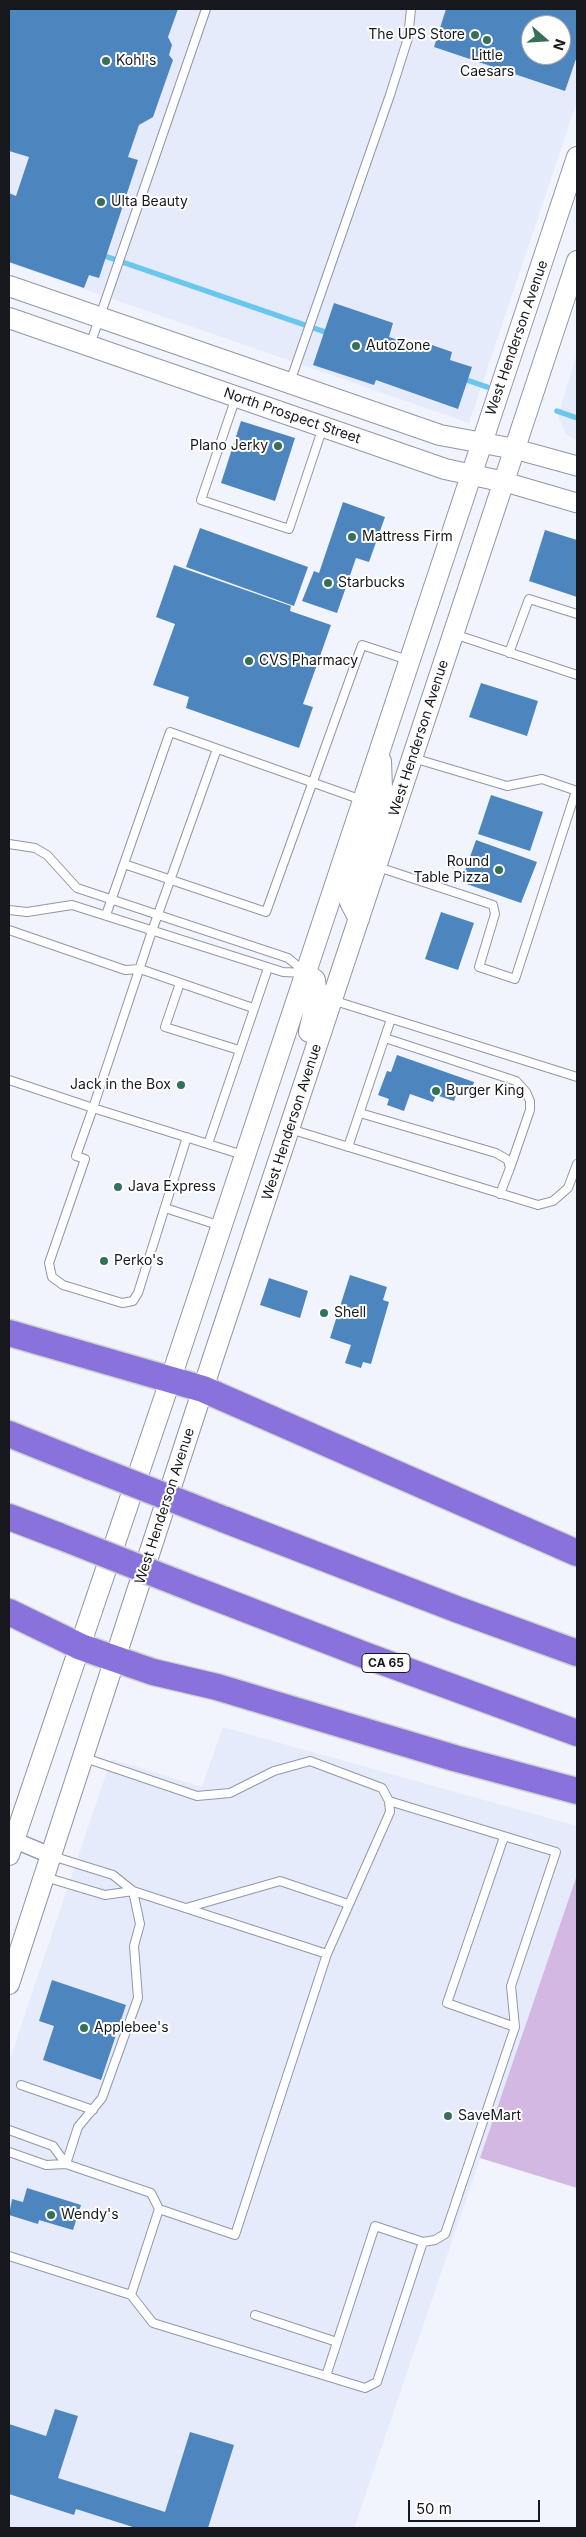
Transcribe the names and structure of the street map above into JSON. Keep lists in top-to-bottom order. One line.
{"streets":{"highway":["CA 65"],"main road":["West Henderson Avenue","North Prospect Street"]},"crossings":[["West Henderson Avenue","North Prospect Street"]],"places":["The UPS Store","Little Caesars","Kohl's","Ulta Beauty","AutoZone","Plano Jerky","Mattress Firm","Starbucks","CVS Pharmacy","Round Table Pizza","Jack in the Box","Burger King","Java Express","Perko's","Shell","Applebee's","SaveMart","Wendy's"],"scale_bar":"50 m","north":"right"}
